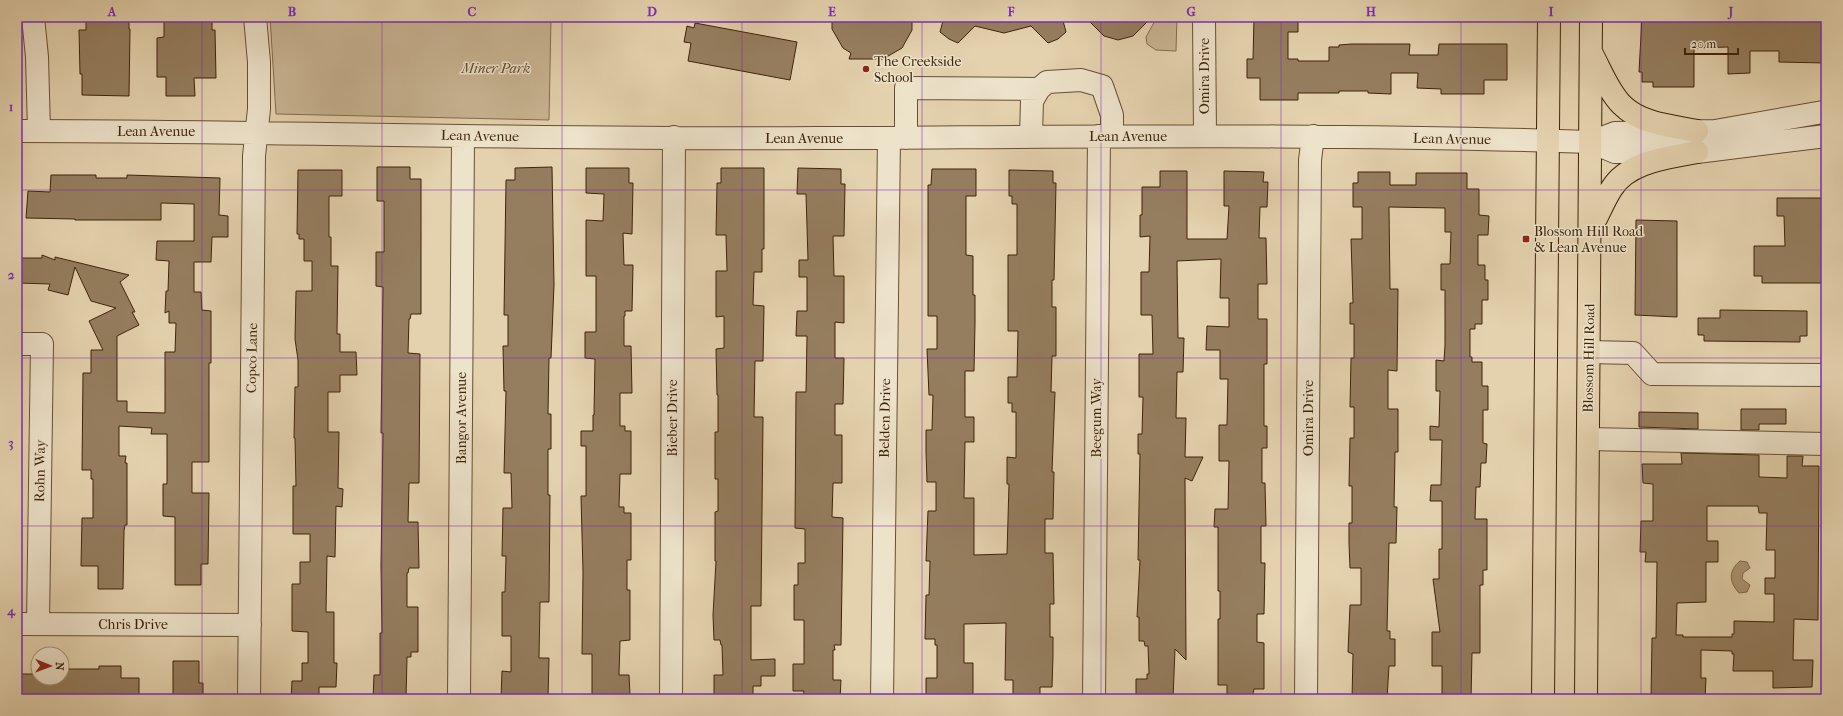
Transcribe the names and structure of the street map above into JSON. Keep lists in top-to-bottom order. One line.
{"streets":{"main road":["Blossom Hill Road"],"street":["Omira Drive","Lean Avenue","Copco Lane","Bangor Avenue","Bieber Drive","Belden Drive","Beegum Way","Rohn Way","Chris Drive"]},"crossings":[["Omira Drive","Lean Avenue"],["Lean Avenue","Copco Lane"],["Lean Avenue","Blossom Hill Road"],["Lean Avenue","Bangor Avenue"],["Lean Avenue","Bieber Drive"],["Lean Avenue","Belden Drive"],["Lean Avenue","Beegum Way"],["Copco Lane","Chris Drive"],["Belden Drive","Beegum Way"],["Rohn Way","Chris Drive"]],"parks":["Miner Park"],"places":{"other":["The Creekside School"],"transit":["Blossom Hill Road & Lean Avenue"]},"scale_bar":"20 m","north":"right","grid":{"columns":["A","B","C","D","E","F","G","H","I","J"],"rows":["1","2","3","4"]}}
